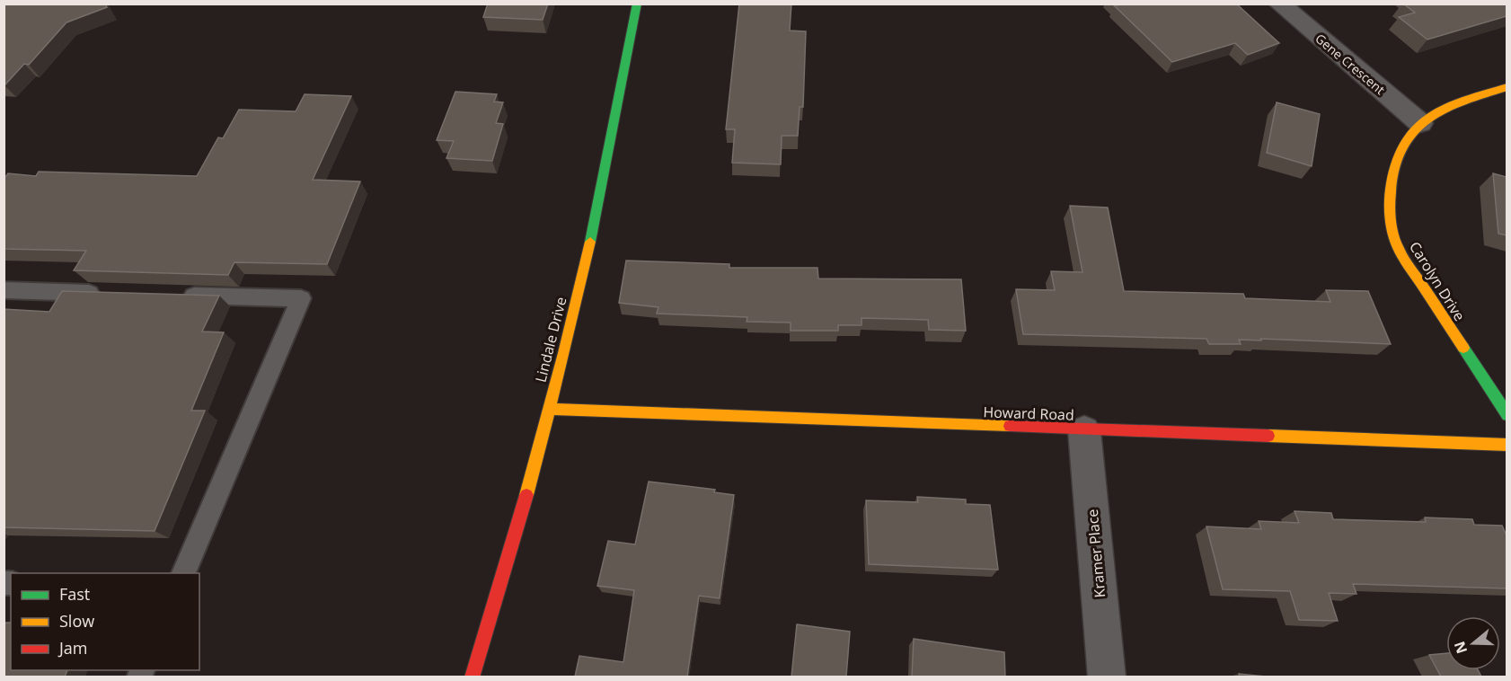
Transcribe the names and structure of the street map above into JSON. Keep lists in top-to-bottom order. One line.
{"streets":{"street":["Gene Crescent","Carolyn Drive","Lindale Drive","Howard Road","Kramer Place"]},"crossings":[["Gene Crescent","Carolyn Drive"],["Lindale Drive","Howard Road"],["Howard Road","Kramer Place"]],"legend":["Fast","Slow","Jam"],"north":"left"}
